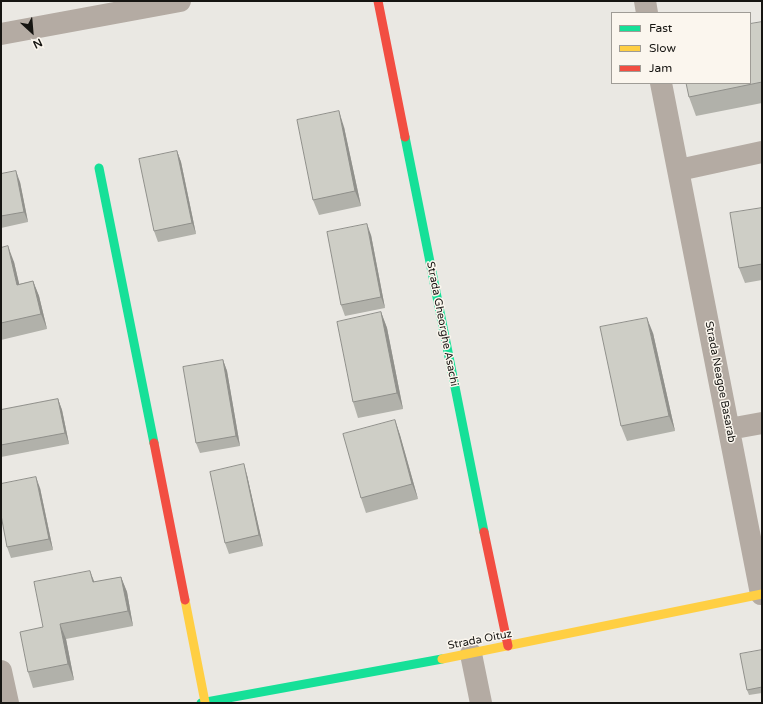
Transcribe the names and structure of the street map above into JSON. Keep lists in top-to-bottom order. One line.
{"streets":{"street":["Strada Gheorghe Asachi","Strada Neagoe Basarab","Strada Oituz"]},"crossings":[["Strada Gheorghe Asachi","Strada Oituz"],["Strada Neagoe Basarab","Strada Oituz"]],"legend":["Fast","Slow","Jam"],"north":"bottom right"}
